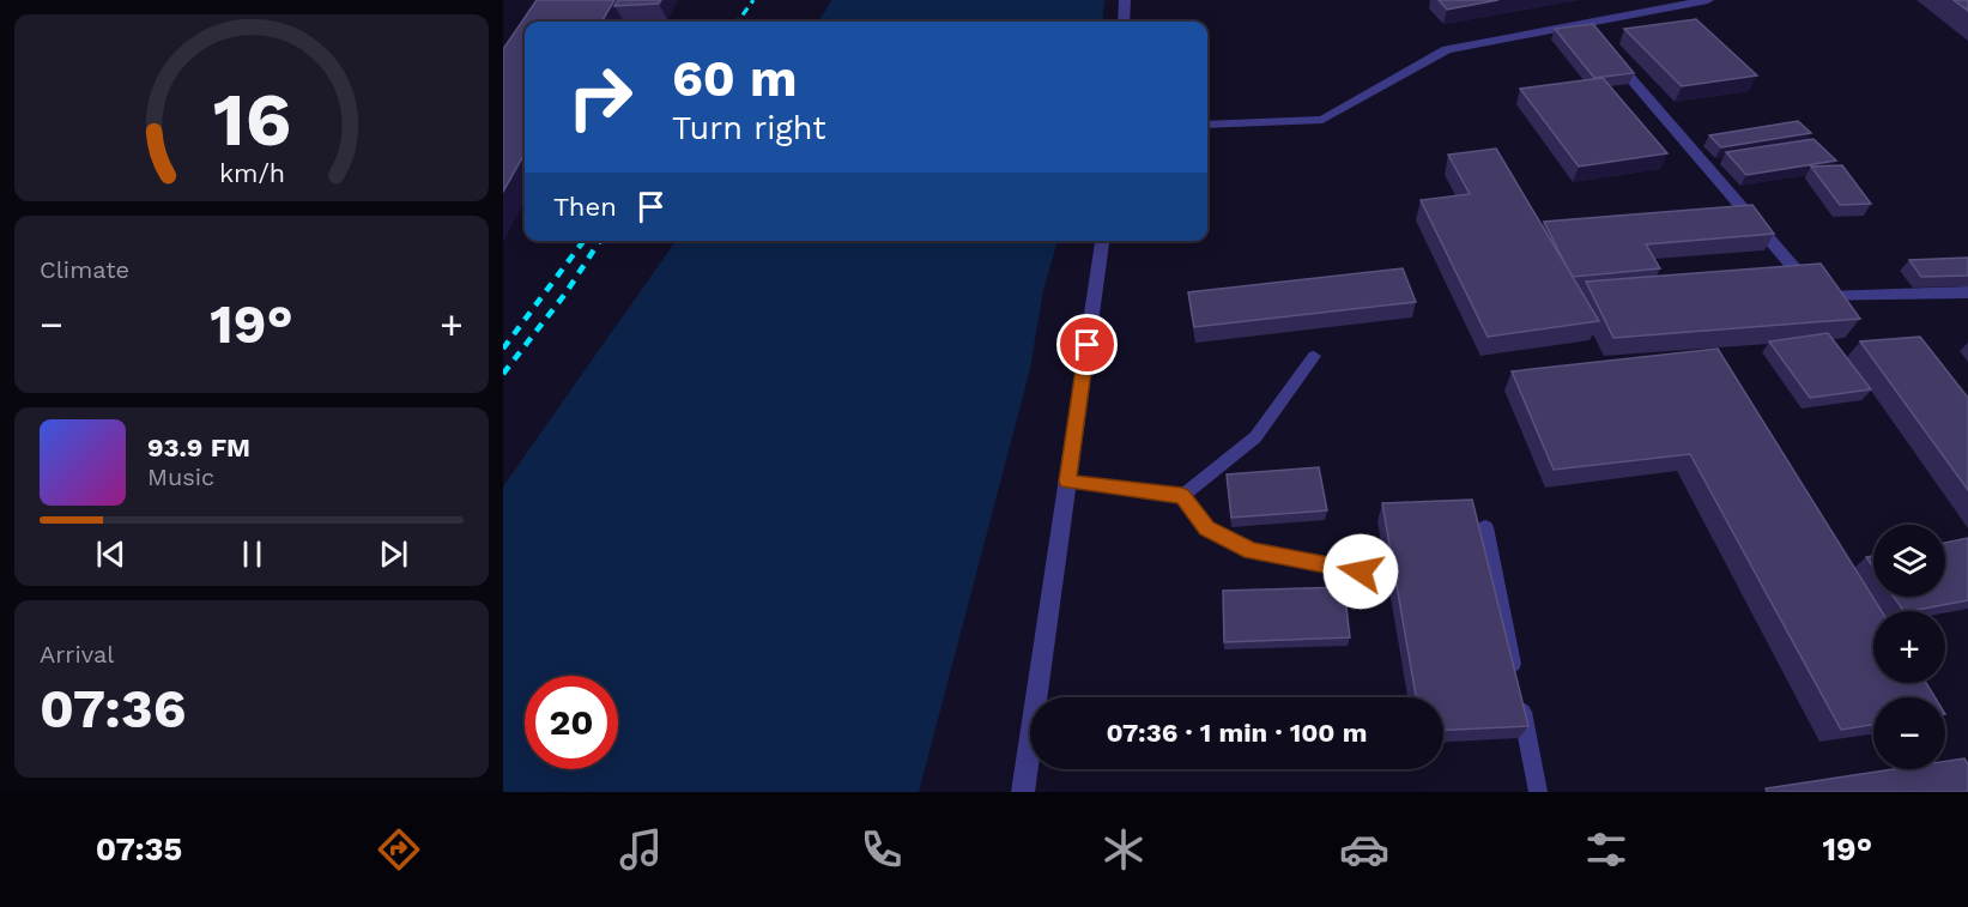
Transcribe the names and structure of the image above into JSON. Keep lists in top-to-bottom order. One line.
{"page":{"turn":["60 m","Turn right"],"then":"Then","tile":["Climate",["Arrival","07:36"]],"heat":["−","19°","+"],"song":["93.9 FM","Music"],"map_buttons":["+","−"],"limit":"20","trip":"07:36 · 1 min · 100 m","tabs":["07:35","19°"],"gauge":["16","km/h"]}}
